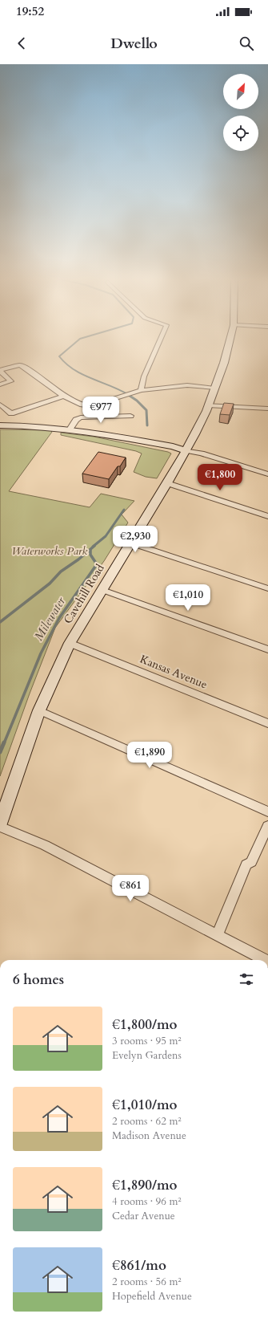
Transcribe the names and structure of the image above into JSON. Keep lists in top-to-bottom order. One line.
{"streets":{"main road":["Cavehill Road"],"street":["Kansas Avenue"]},"crossings":[["Cavehill Road","Kansas Avenue"]],"water":["Milewater"],"parks":["Waterworks Park"],"north":"top right","page":{"status":"19:52","header":"Dwello","price":["€977","€1,800","€2,930","€1,010","€1,890","€861"],"heading":"6 homes","list":[{"name":"€1,800/mo","note":"3 rooms · 95 m² · Evelyn Gardens"},{"name":"€1,010/mo","note":"2 rooms · 62 m² · Madison Avenue"},{"name":"€1,890/mo","note":"4 rooms · 96 m² · Cedar Avenue"},{"name":"€861/mo","note":"2 rooms · 56 m² · Hopefield Avenue"}]}}
